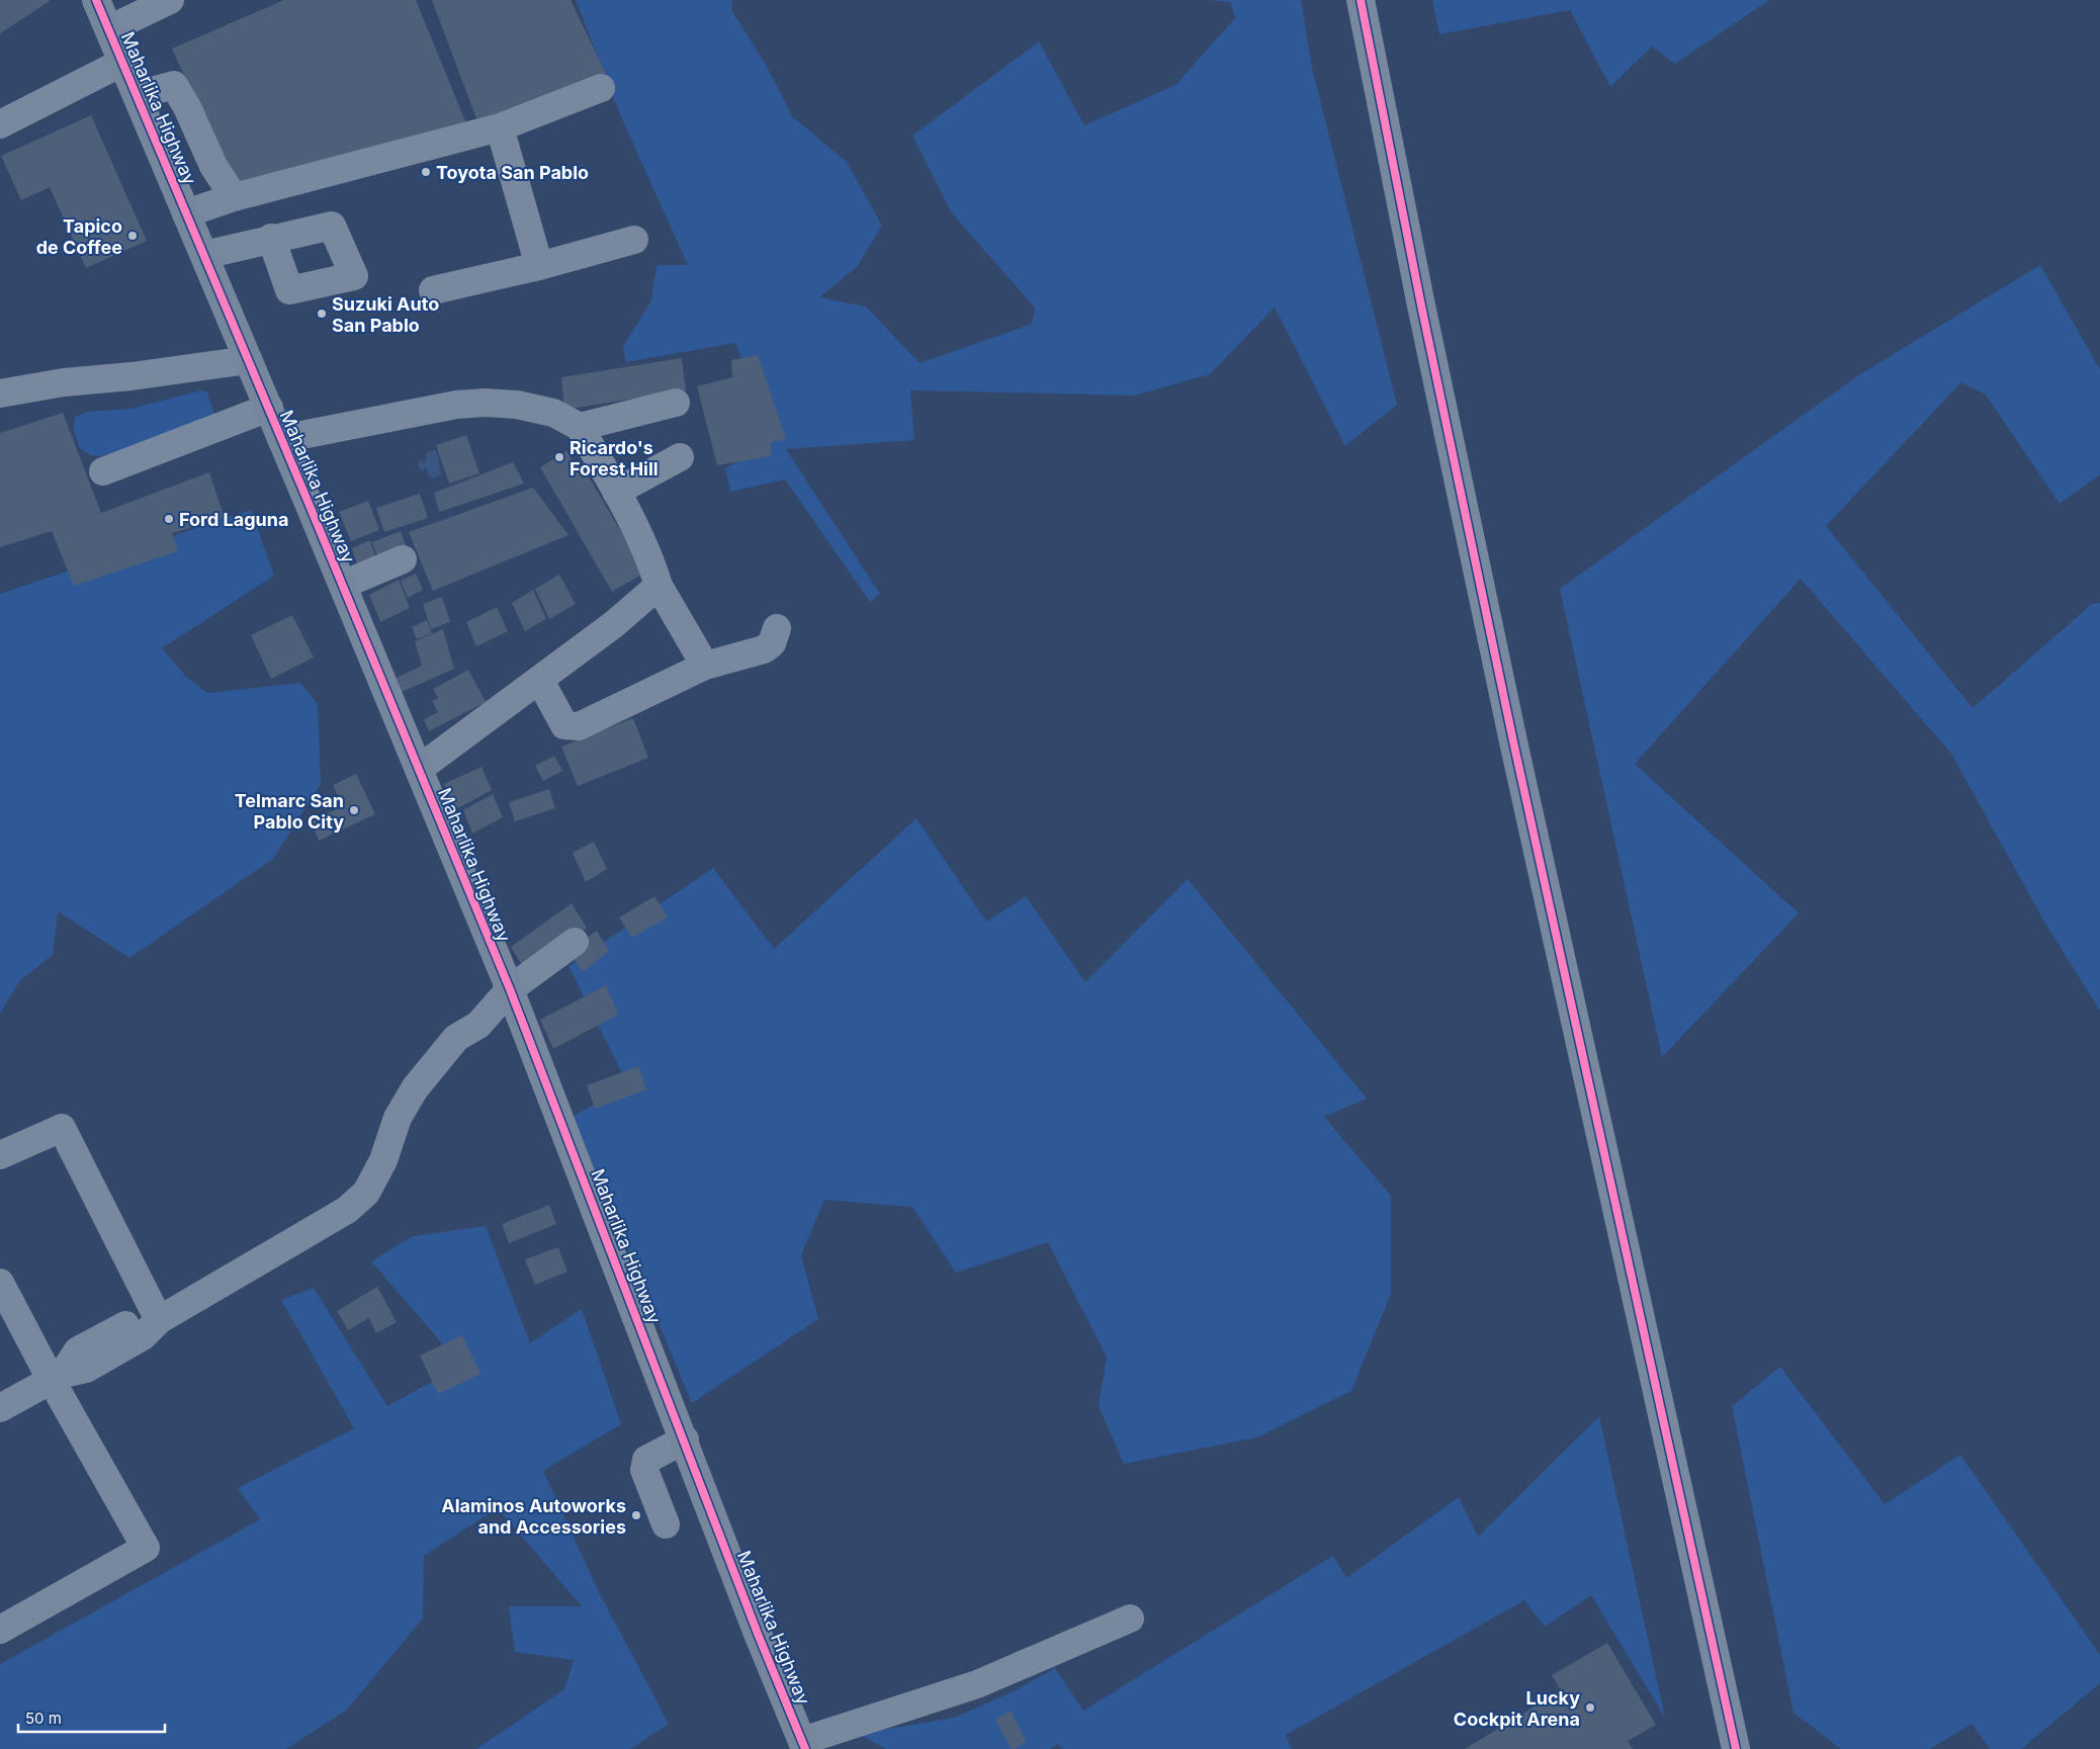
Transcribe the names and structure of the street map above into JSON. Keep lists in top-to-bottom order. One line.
{"streets":{"main road":["Maharlika Highway"]},"places":["Toyota San Pablo","Tapico de Coffee","Suzuki Auto San Pablo","Ricardo's Forest Hill","Ford Laguna","Telmarc San Pablo City","Alaminos Autoworks and Accessories","Lucky Cockpit Arena"],"scale_bar":"50 m"}
